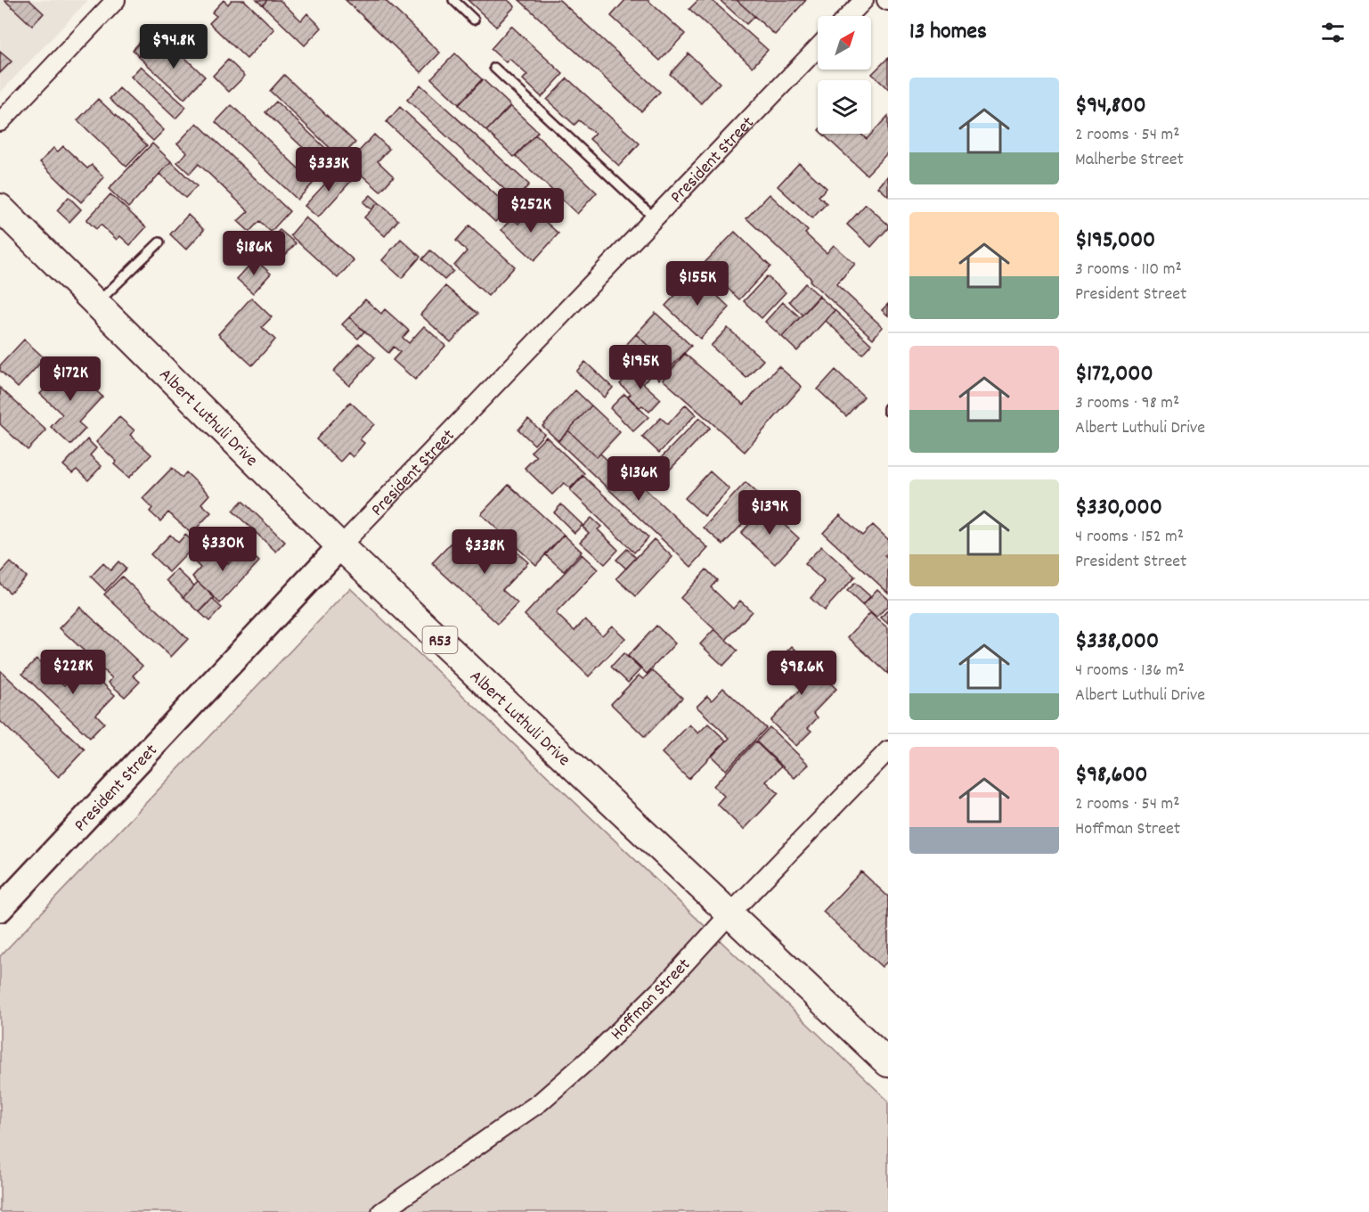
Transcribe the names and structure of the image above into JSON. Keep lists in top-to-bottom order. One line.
{"streets":{"main road":["Albert Luthuli Drive","R53"],"street":["President Street","Hoffman Street"]},"crossings":[["President Street","Albert Luthuli Drive"],["Albert Luthuli Drive","Hoffman Street"]],"north":"top right","page":{"heading":"13 homes","price":["$94.8K","$333K","$252K","$186K","$155K","$195K","$172K","$136K","$139K","$330K","$338K","$228K","$98.6K"],"list":[{"name":"$94,800","note":"2 rooms · 54 m² · Malherbe Street"},{"name":"$195,000","note":"3 rooms · 110 m² · President Street"},{"name":"$172,000","note":"3 rooms · 98 m² · Albert Luthuli Drive"},{"name":"$330,000","note":"4 rooms · 152 m² · President Street"},{"name":"$338,000","note":"4 rooms · 136 m² · Albert Luthuli Drive"},{"name":"$98,600","note":"2 rooms · 54 m² · Hoffman Street"}]}}
